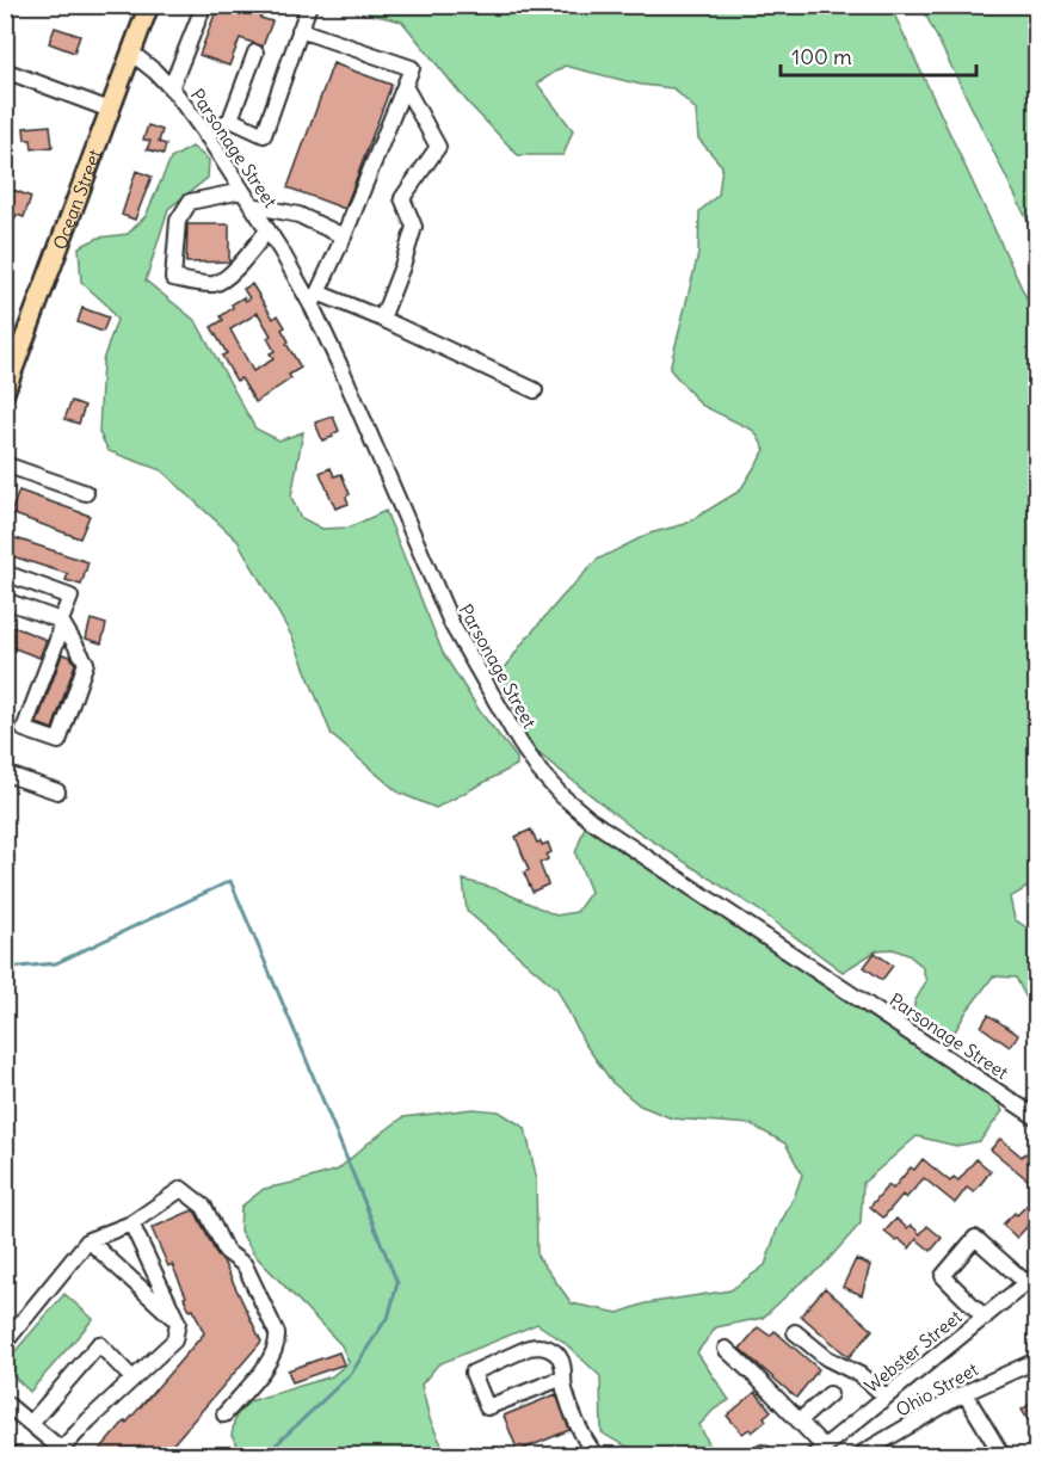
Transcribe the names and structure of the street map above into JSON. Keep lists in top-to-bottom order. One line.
{"streets":{"main road":["Ocean Street"],"street":["Parsonage Street","Webster Street","Ohio Street"]},"crossings":[["Parsonage Street","Ocean Street"]],"scale_bar":"100 m"}
